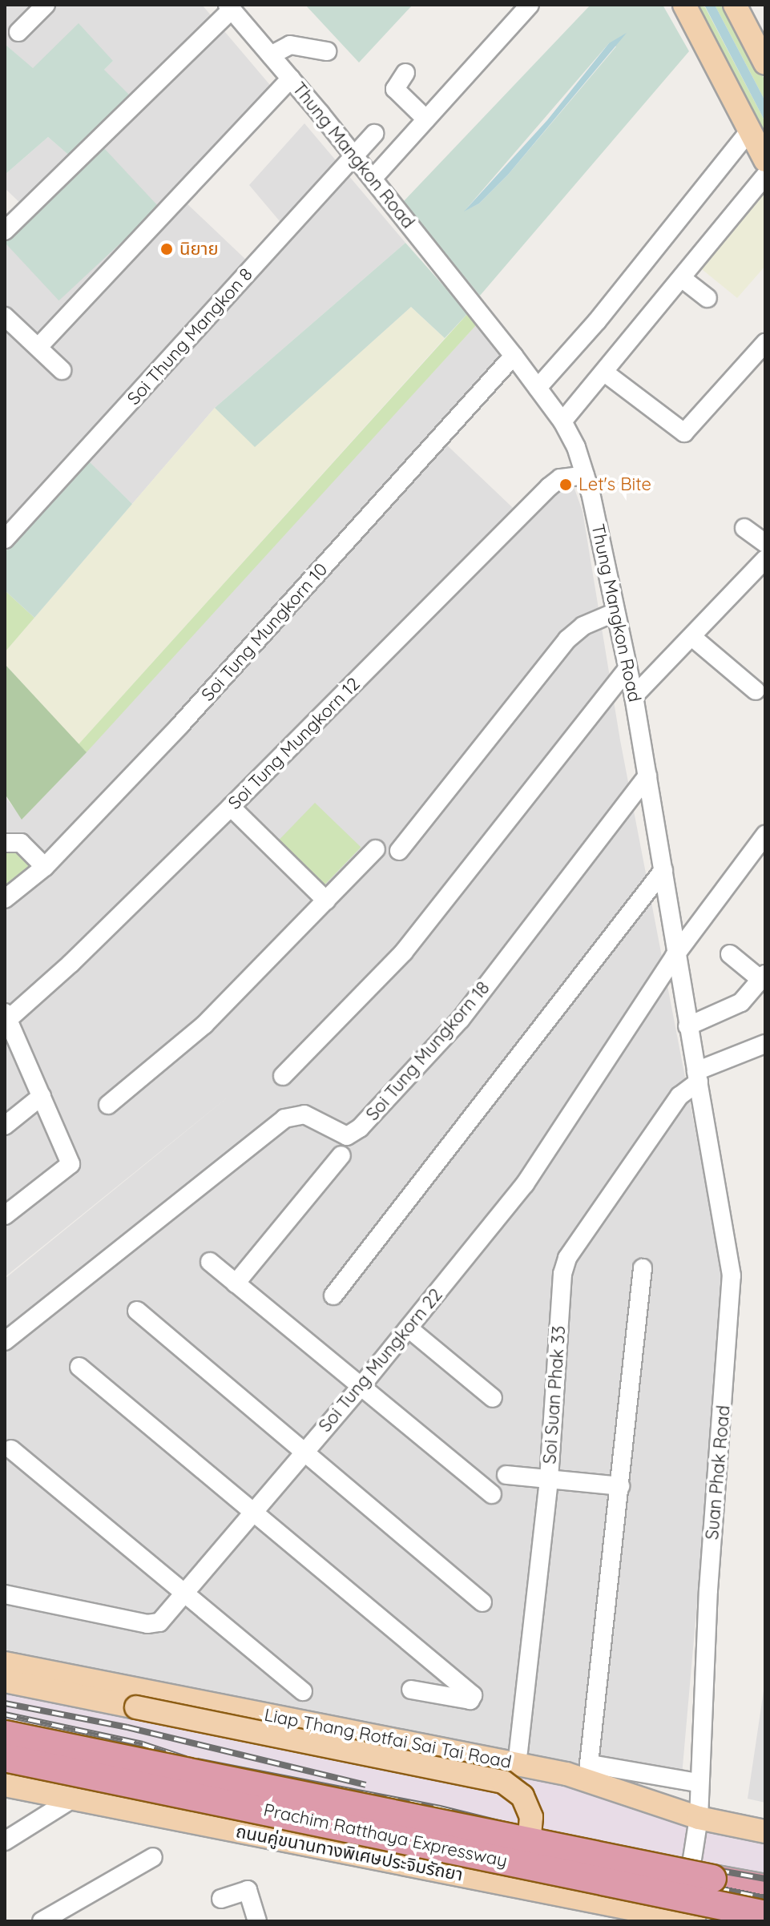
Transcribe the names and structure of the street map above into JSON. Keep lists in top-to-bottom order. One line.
{"streets":{"highway":["Prachim Ratthaya Expressway"],"main road":["Liap Thang Rotfai Sai Tai Road","ถนนคู่ขนานทางพิเศษประจิมรัถยา"],"street":["Thung Mangkon Road","Soi Thung Mangkon 8","Soi Tung Mungkorn 10","Soi Tung Mungkorn 12","Soi Tung Mungkorn 18","Soi Tung Mungkorn 22","Soi Suan Phak 33","Suan Phak Road"]},"crossings":[["Thung Mangkon Road","Soi Thung Mangkon 8"],["Thung Mangkon Road","Soi Tung Mungkorn 10"],["Thung Mangkon Road","Soi Tung Mungkorn 12"],["Thung Mangkon Road","Soi Tung Mungkorn 18"],["Thung Mangkon Road","Soi Tung Mungkorn 22"],["Thung Mangkon Road","Soi Suan Phak 33"],["Thung Mangkon Road","Suan Phak Road"],["Soi Suan Phak 33","Suan Phak Road"],["Suan Phak Road","Liap Thang Rotfai Sai Tai Road"],["Suan Phak Road","ถนนคู่ขนานทางพิเศษประจิมรัถยา"]],"places":["นิยาย","Let's Bite"]}
